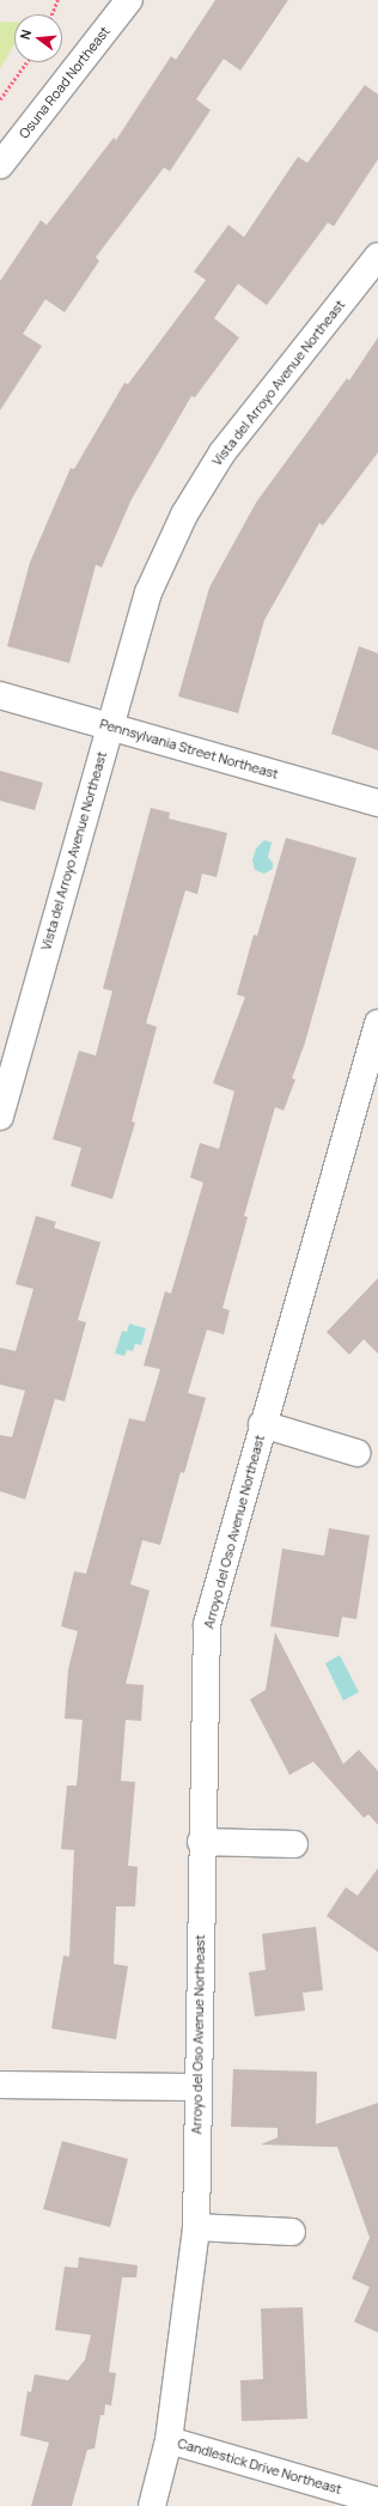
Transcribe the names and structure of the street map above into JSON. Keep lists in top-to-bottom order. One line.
{"streets":{"street":["Osuna Road Northeast","Vista del Arroyo Avenue Northeast","Pennsylvania Street Northeast","Arroyo del Oso Avenue Northeast","Candlestick Drive Northeast"]},"crossings":[["Vista del Arroyo Avenue Northeast","Pennsylvania Street Northeast"],["Arroyo del Oso Avenue Northeast","Candlestick Drive Northeast"]],"north":"left"}
